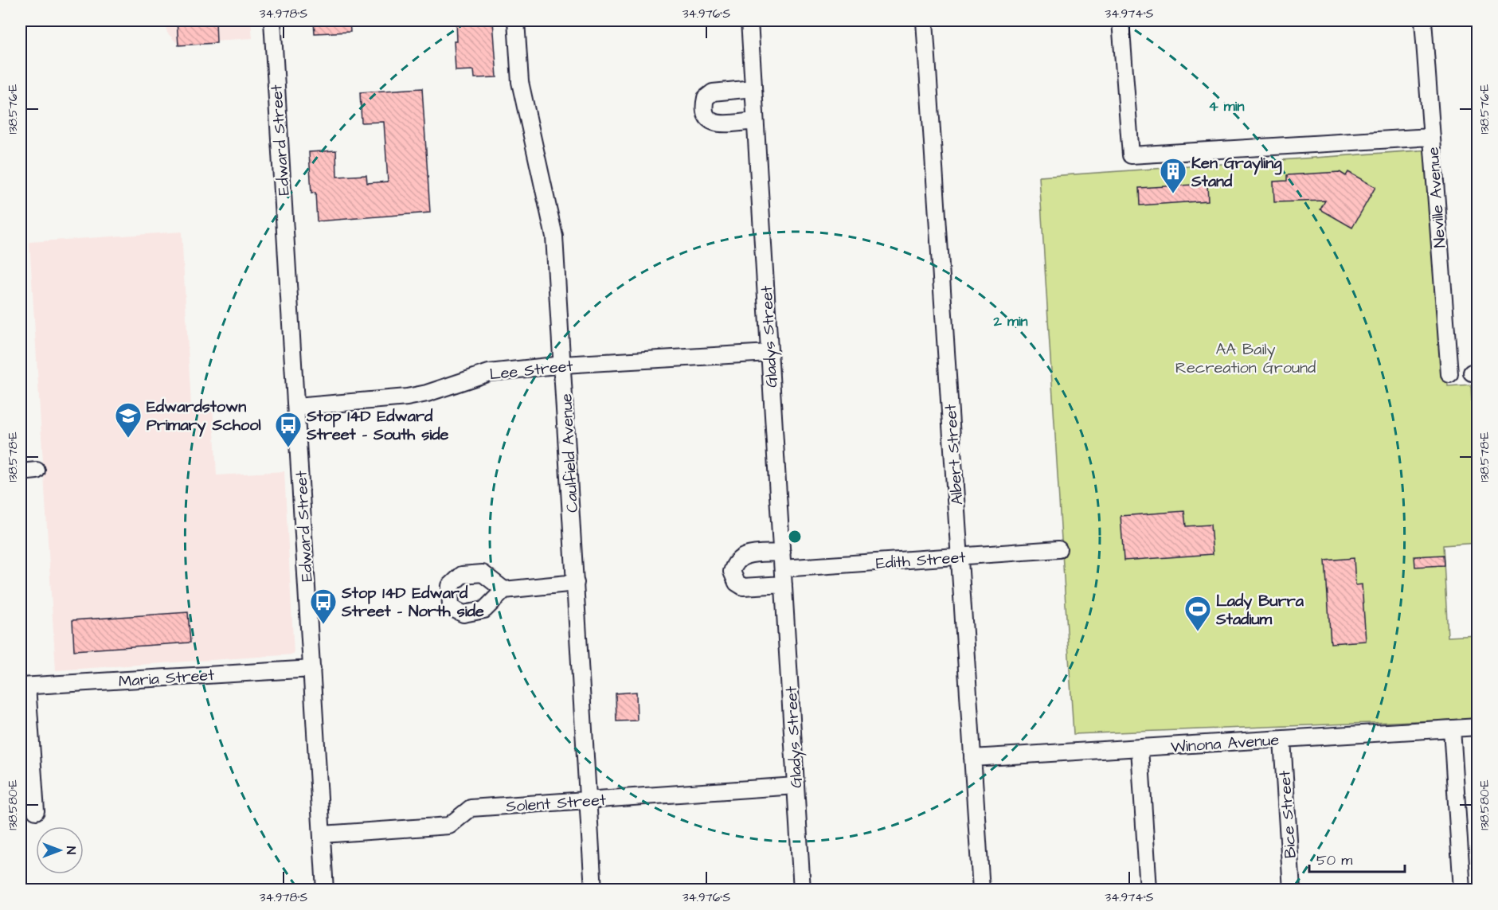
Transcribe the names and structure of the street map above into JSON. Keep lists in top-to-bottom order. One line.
{"streets":{"street":["Edward Street","Neville Avenue","Gladys Street","Lee Street","Caulfield Avenue","Albert Street","Edith Street","Maria Street","Winona Avenue","Solent Street","Bice Street"]},"crossings":[["Edward Street","Lee Street"],["Edward Street","Maria Street"],["Edward Street","Solent Street"],["Gladys Street","Lee Street"],["Gladys Street","Edith Street"],["Gladys Street","Solent Street"],["Lee Street","Caulfield Avenue"],["Caulfield Avenue","Solent Street"],["Albert Street","Edith Street"],["Albert Street","Winona Avenue"],["Winona Avenue","Bice Street"]],"parks":["AA Baily Recreation Ground"],"places":{"building":["Ken Grayling Stand"],"school or university":["Edwardstown Primary School"],"bus stop":["Stop 14D Edward Street - South side","Stop 14D Edward Street - North side"],"sports":["Lady Burra Stadium"]},"scale_bar":"50 m","north":"right","coordinates":["34.978°S","34.976°S","34.974°S","138.576°E","138.578°E","138.580°E"],"rings":["4 min","2 min"]}
